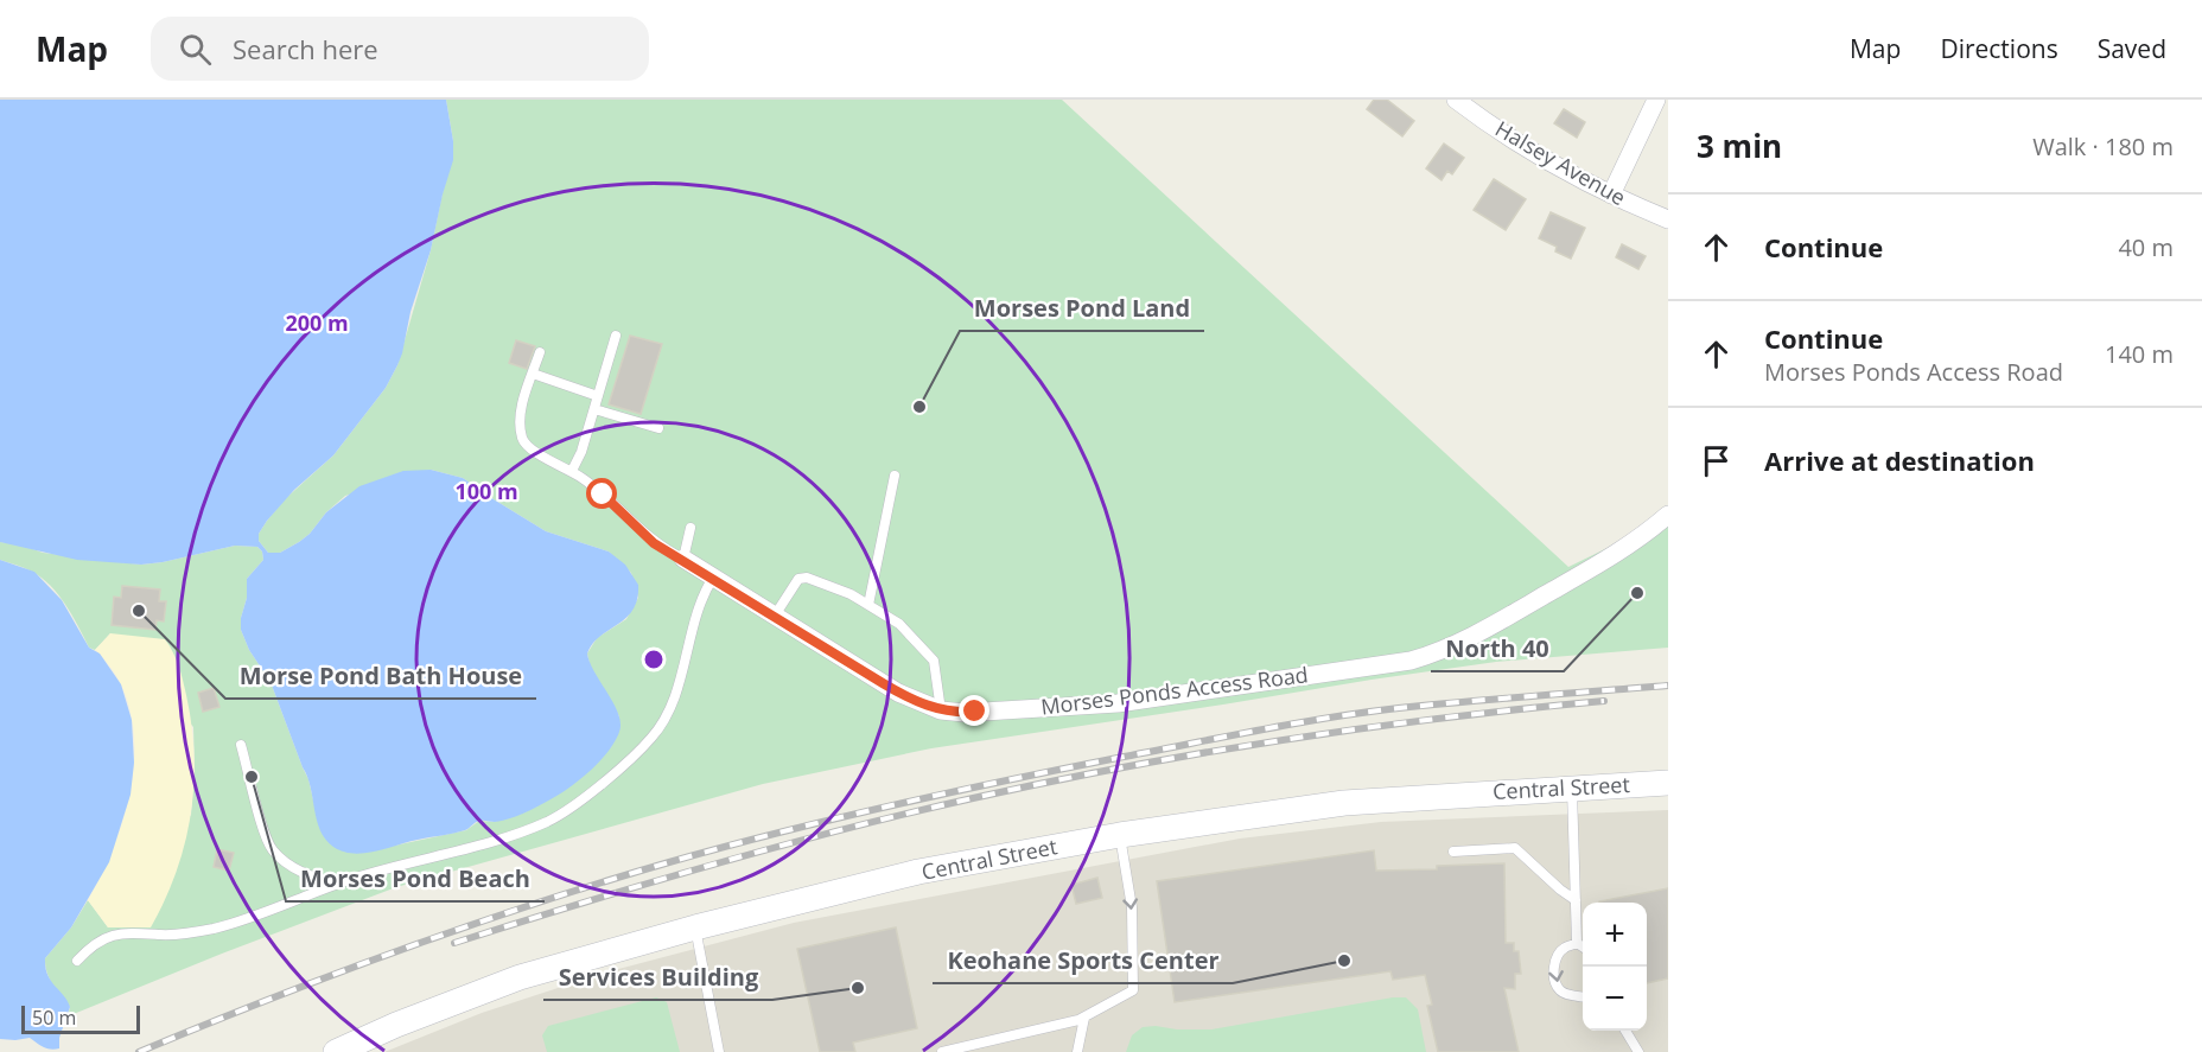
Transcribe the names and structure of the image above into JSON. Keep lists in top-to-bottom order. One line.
{"streets":{"main road":["Central Street"],"street":["Halsey Avenue","Morses Ponds Access Road"]},"places":["Morses Pond Land","North 40","Morse Pond Bath House","Morses Pond Beach","Keohane Sports Center","Services Building"],"scale_bar":"50 m","page":{"header":"Map","search":"Search here","nav":["Map","Directions","Saved"],"heading":["3 min","Walk · 180 m"],"list":[["Continue","40 m"],["Continue","Morses Ponds Access Road","140 m"],"Arrive at destination"],"map_buttons":["+","−"],"scale":"50 m"},"rings":["200 m","100 m"]}
